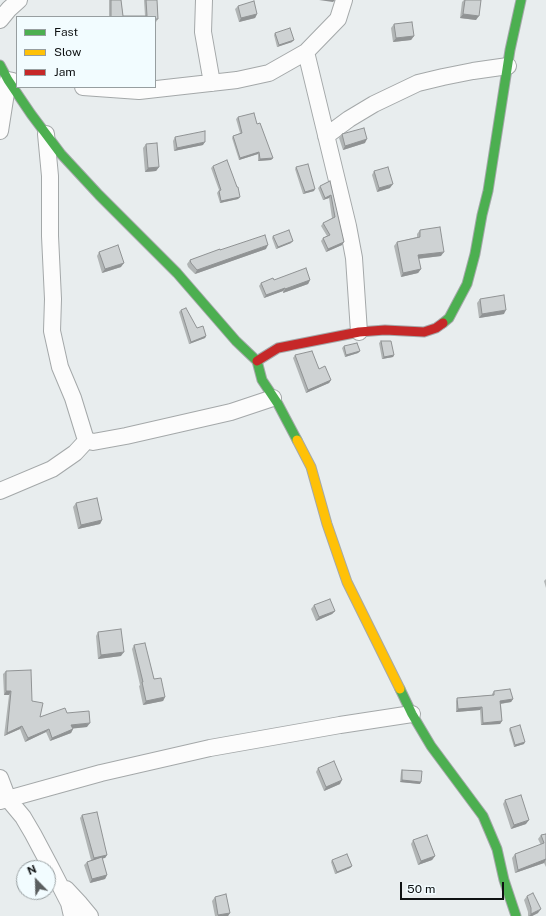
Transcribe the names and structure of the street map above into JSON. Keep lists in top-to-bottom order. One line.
{"legend":["Fast","Slow","Jam"],"scale_bar":"50 m","north":"top left"}
